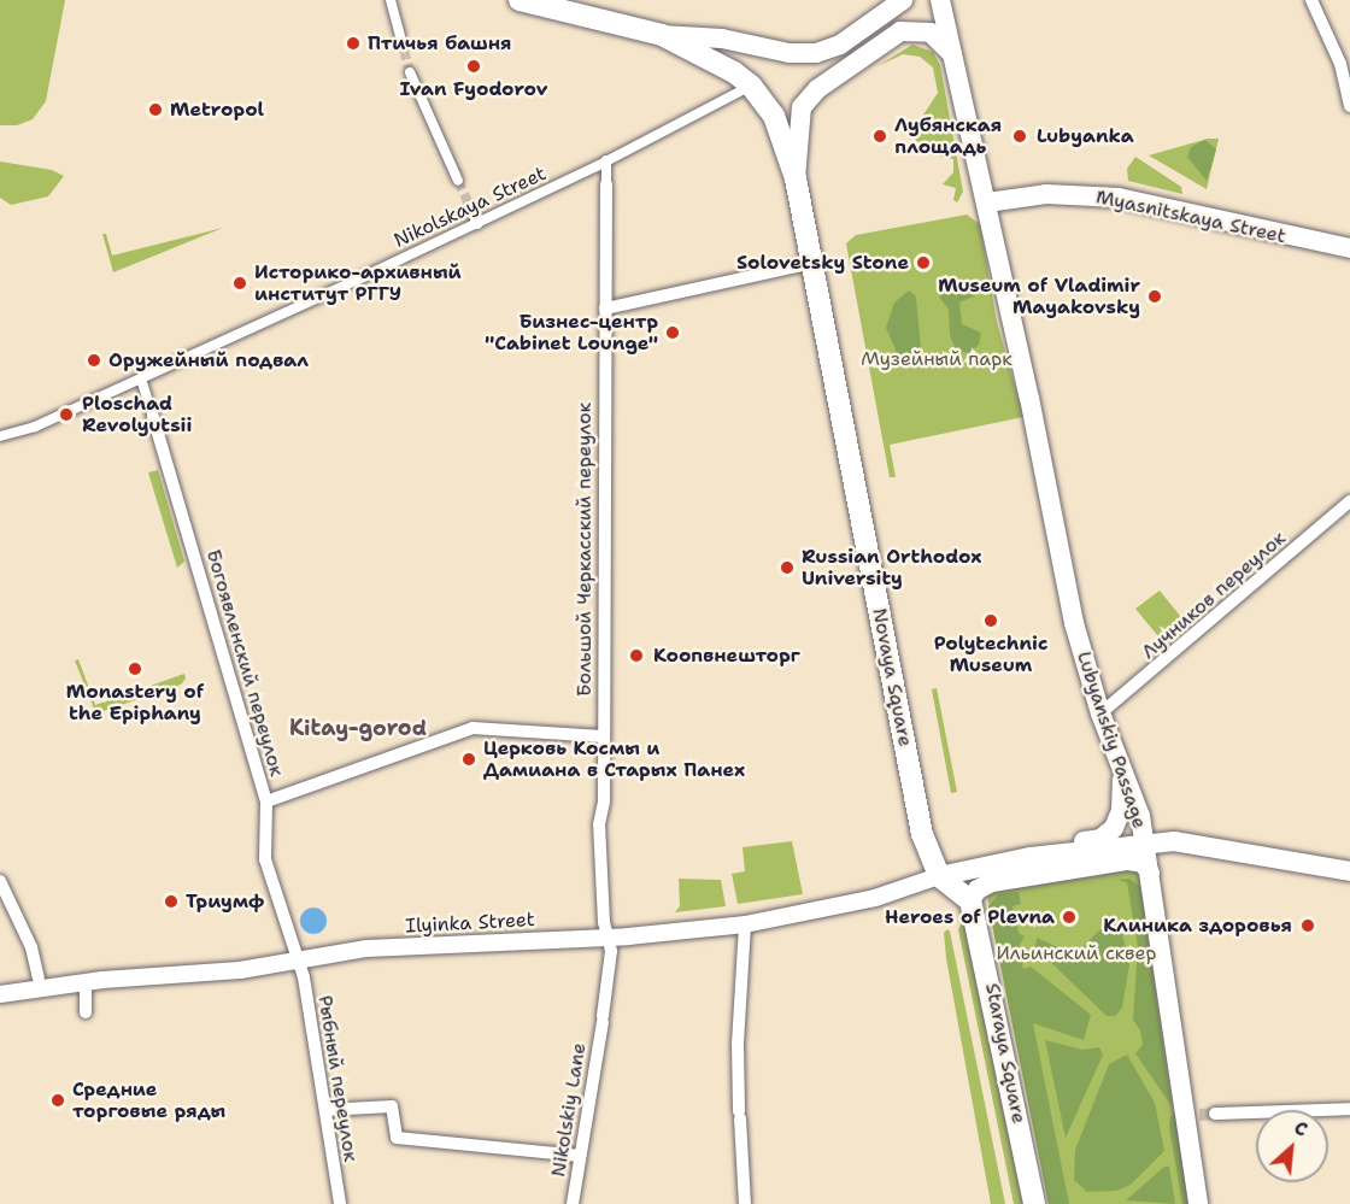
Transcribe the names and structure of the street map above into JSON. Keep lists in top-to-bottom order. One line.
{"streets":{"main road":["Myasnitskaya Street","Novaya Square","Lubyanskiy Passage","Staraya Square"],"street":["Nikolskaya Street","Большой Черкасский переулок","Лучников переулок","Богоявленский переулок","Ilyinka Street","Рыбный переулок","Nikolskiy Lane"]},"crossings":[["Nikolskaya Street","Большой Черкасский переулок"],["Nikolskaya Street","Богоявленский переулок"],["Nikolskaya Street","Novaya Square"],["Myasnitskaya Street","Lubyanskiy Passage"],["Большой Черкасский переулок","Ilyinka Street"],["Большой Черкасский переулок","Nikolskiy Lane"],["Лучников переулок","Lubyanskiy Passage"],["Богоявленский переулок","Ilyinka Street"],["Богоявленский переулок","Рыбный переулок"],["Novaya Square","Ilyinka Street"],["Ilyinka Street","Рыбный переулок"],["Ilyinka Street","Nikolskiy Lane"]],"districts":["Kitay-gorod"],"parks":["Музейный парк","Ильинский сквер"],"places":["Птичья башня","Ivan Fyodorov","Metropol","Лубянская площадь","Lubyanka","Solovetsky Stone","Историко-архивный институт РГГУ","Museum of Vladimir Mayakovsky","Бизнес-центр \"Cabinet Lounge\"","Оружейный подвал","Ploschad Revolyutsii","Russian Orthodox University","Polytechnic Museum","Коопвнешторг","Monastery of the Epiphany","Церковь Космы и Дамиана в Старых Панех","Триумф","Heroes of Plevna","Клиника здоровья","Средние торговые ряды"],"north":"top right"}
